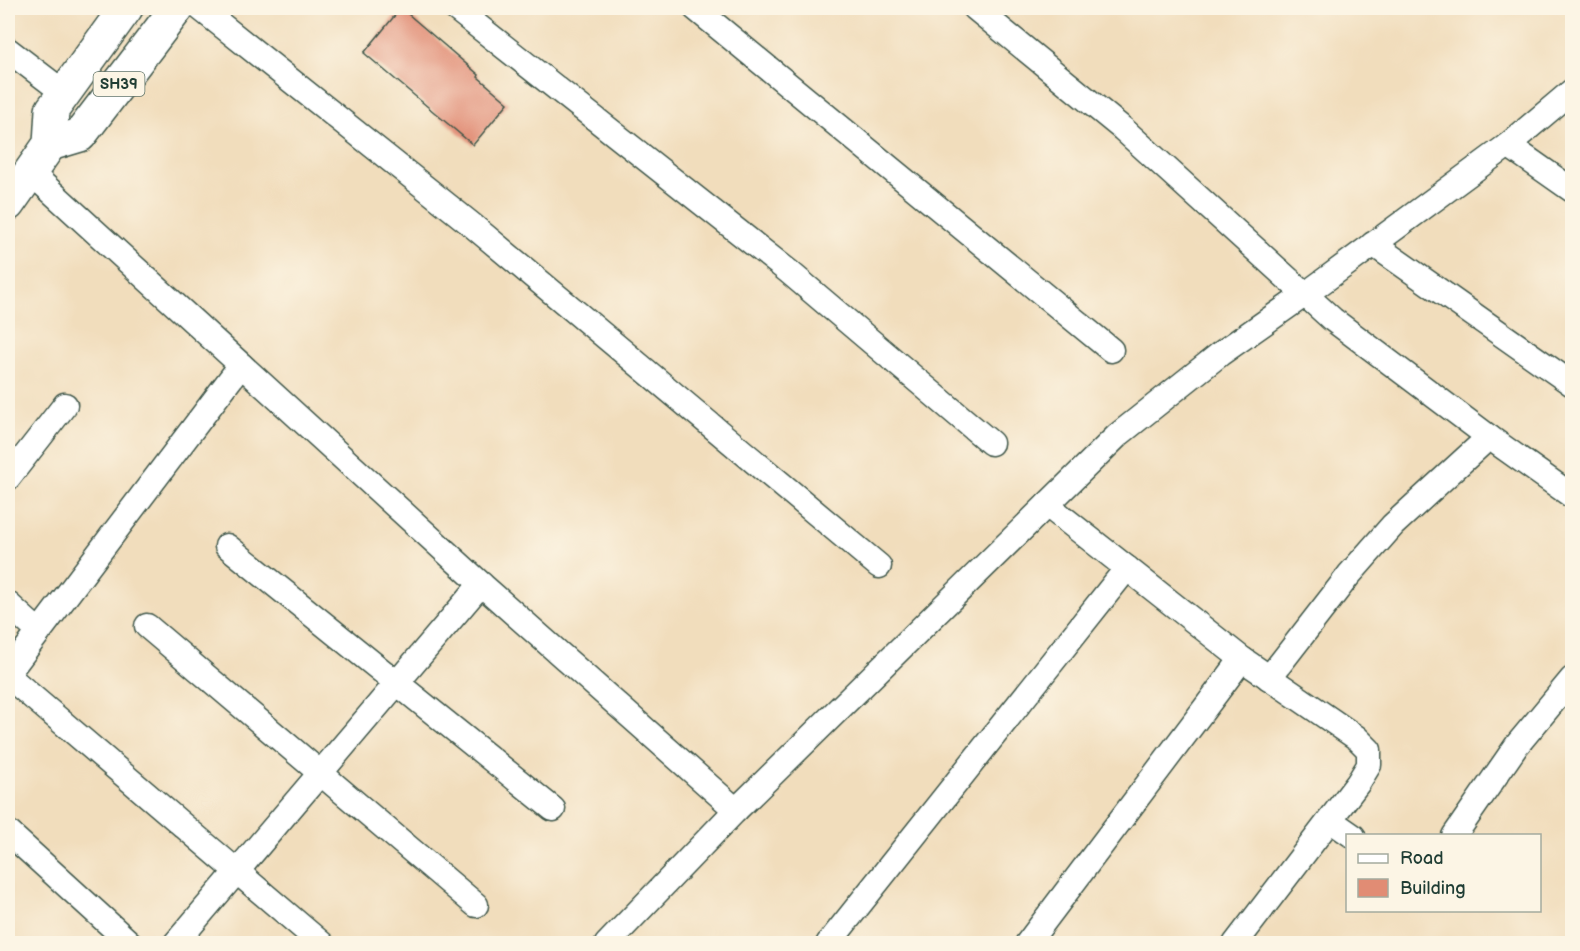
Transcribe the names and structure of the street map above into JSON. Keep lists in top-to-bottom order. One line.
{"streets":{"main road":["SH39"]},"legend":["Road","Building"]}
